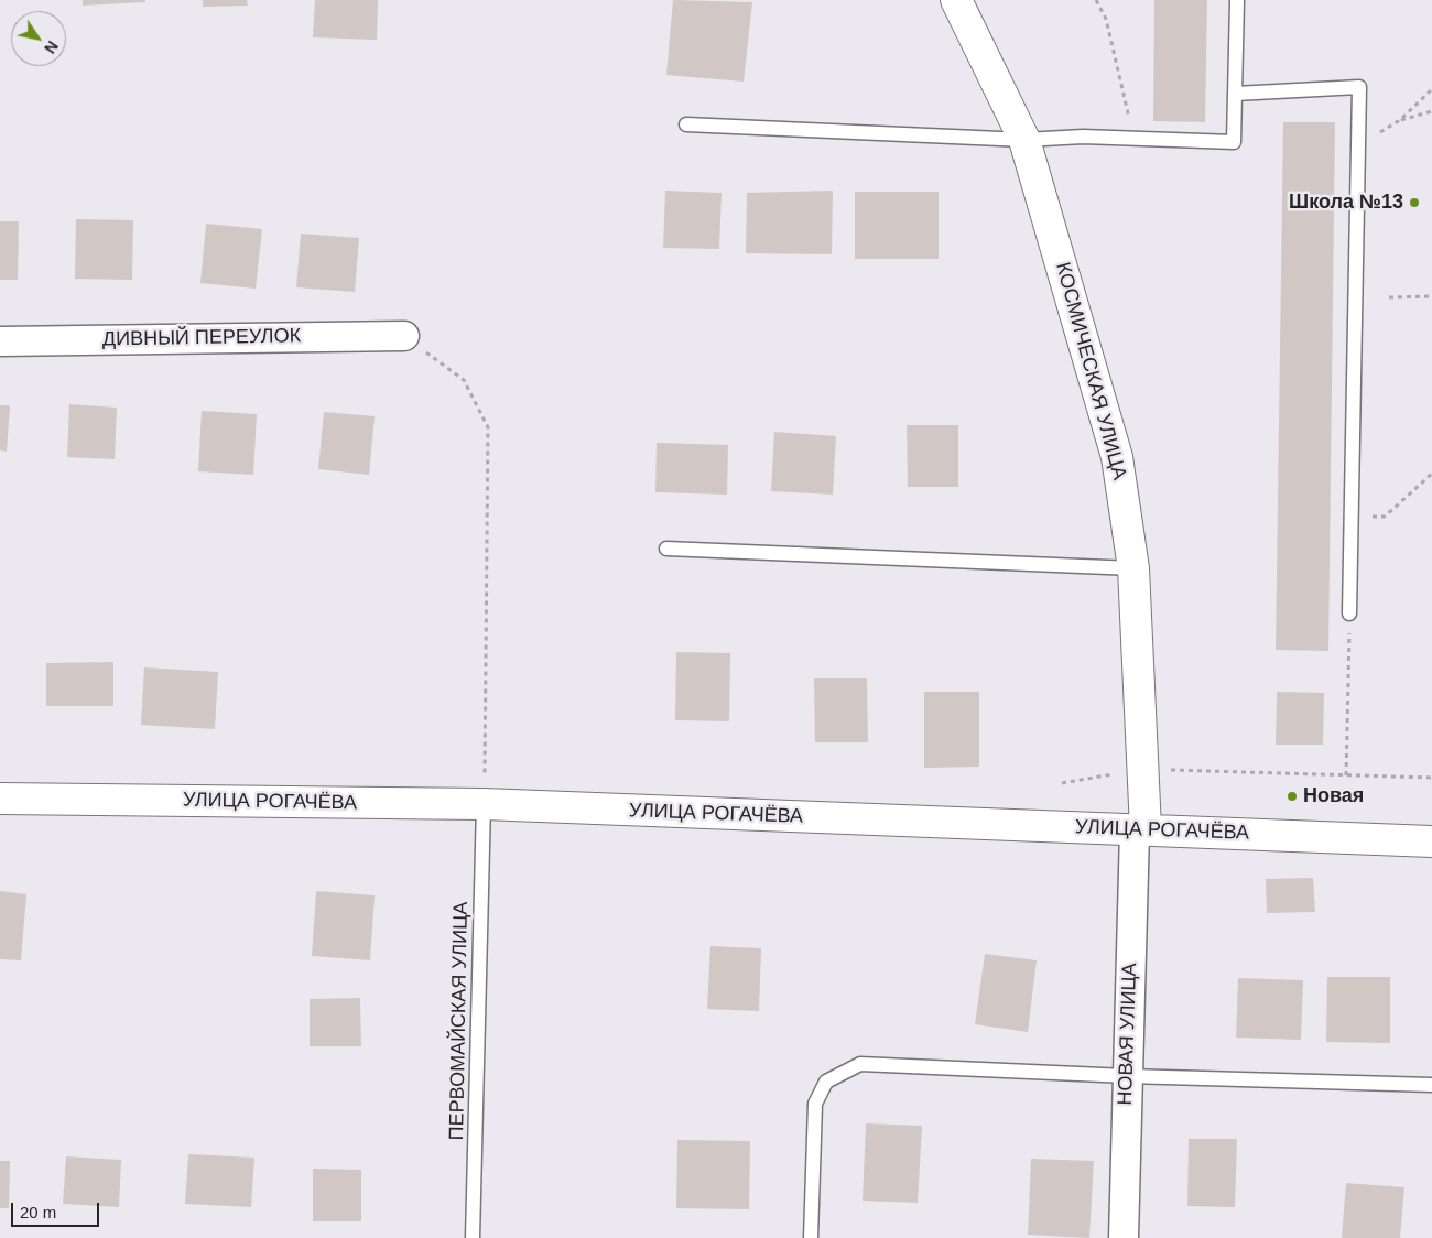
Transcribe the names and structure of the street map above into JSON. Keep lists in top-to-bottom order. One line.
{"streets":{"street":["ДИВНЫЙ ПЕРЕУЛОК","КОСМИЧЕСКАЯ УЛИЦА","УЛИЦА РОГАЧЁВА","НОВАЯ УЛИЦА"],"lane":["ПЕРВОМАЙСКАЯ УЛИЦА"]},"crossings":[["КОСМИЧЕСКАЯ УЛИЦА","УЛИЦА РОГАЧЁВА"],["КОСМИЧЕСКАЯ УЛИЦА","НОВАЯ УЛИЦА"],["УЛИЦА РОГАЧЁВА","ПЕРВОМАЙСКАЯ УЛИЦА"],["УЛИЦА РОГАЧЁВА","НОВАЯ УЛИЦА"]],"places":["Школа №13","Новая"],"scale_bar":"20 m","north":"bottom right"}
